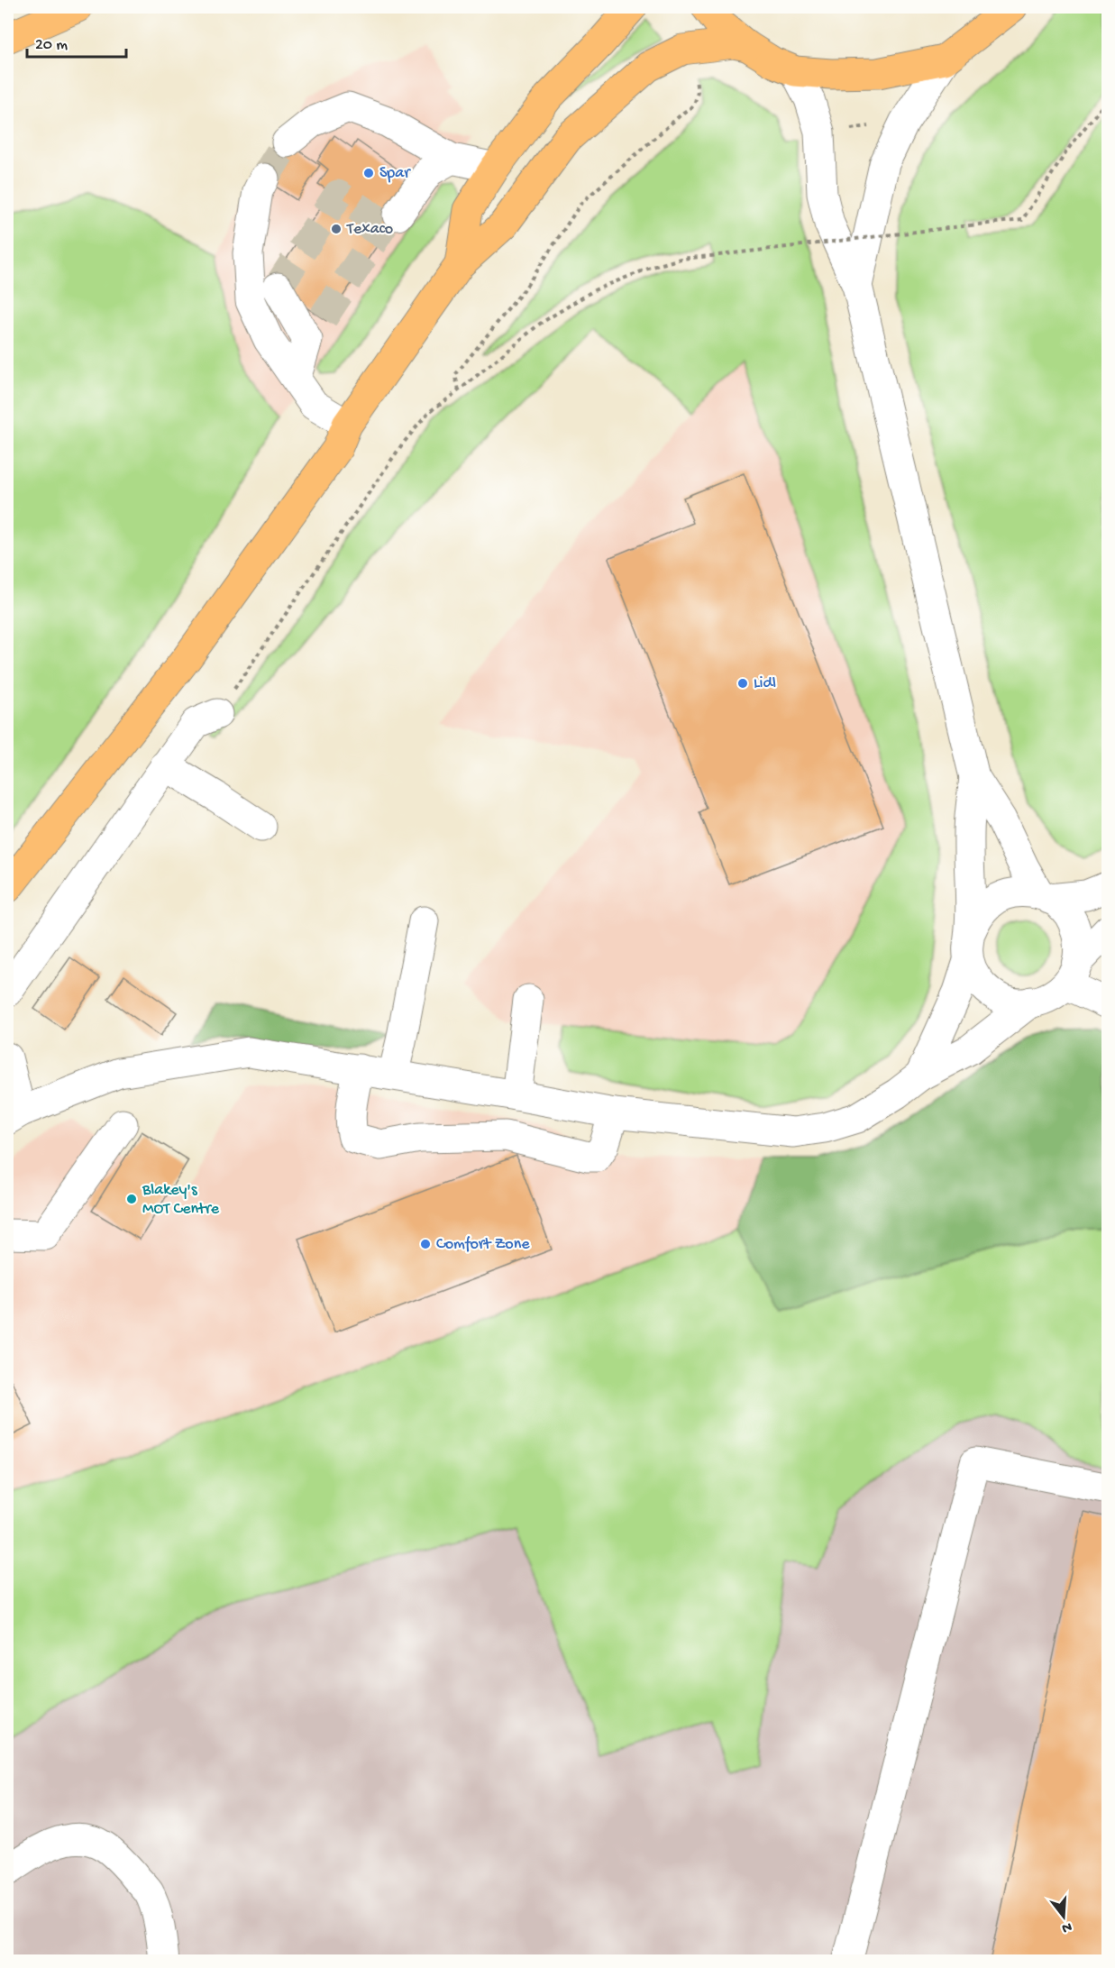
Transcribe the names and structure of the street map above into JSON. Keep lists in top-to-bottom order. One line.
{"places":["Spar","Texaco","Lidl","Blakey's MOT Centre","Comfort Zone"],"scale_bar":"20 m","north":"bottom"}
